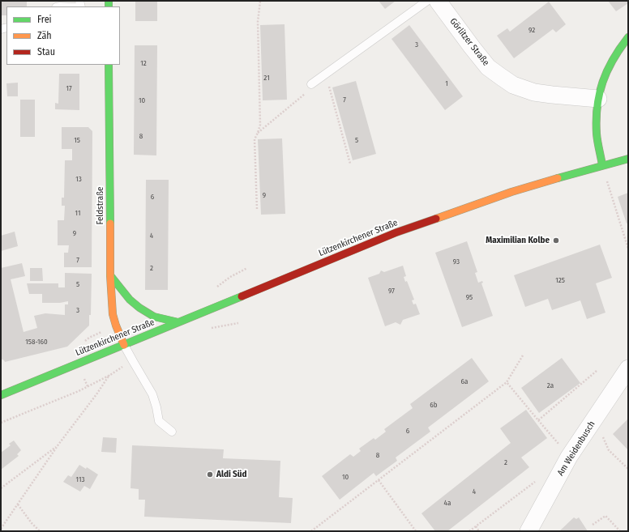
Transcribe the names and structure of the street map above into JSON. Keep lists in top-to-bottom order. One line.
{"streets":{"main road":["Feldstraße","Lützenkirchener Straße"],"street":["Görlitzer Straße","Am Weidenbusch"]},"crossings":[["Feldstraße","Lützenkirchener Straße"]],"places":["Maximilian Kolbe","Aldi Süd"],"house_numbers":["92","3","12","21","1","17","7","10","8","15","5","13","9","6","11","9","4","7","93","2","125","5","97","95","3","158-160","6a","2a","6b","6","8","2","10","113","4","4a"],"legend":["Frei","Zäh","Stau"]}
